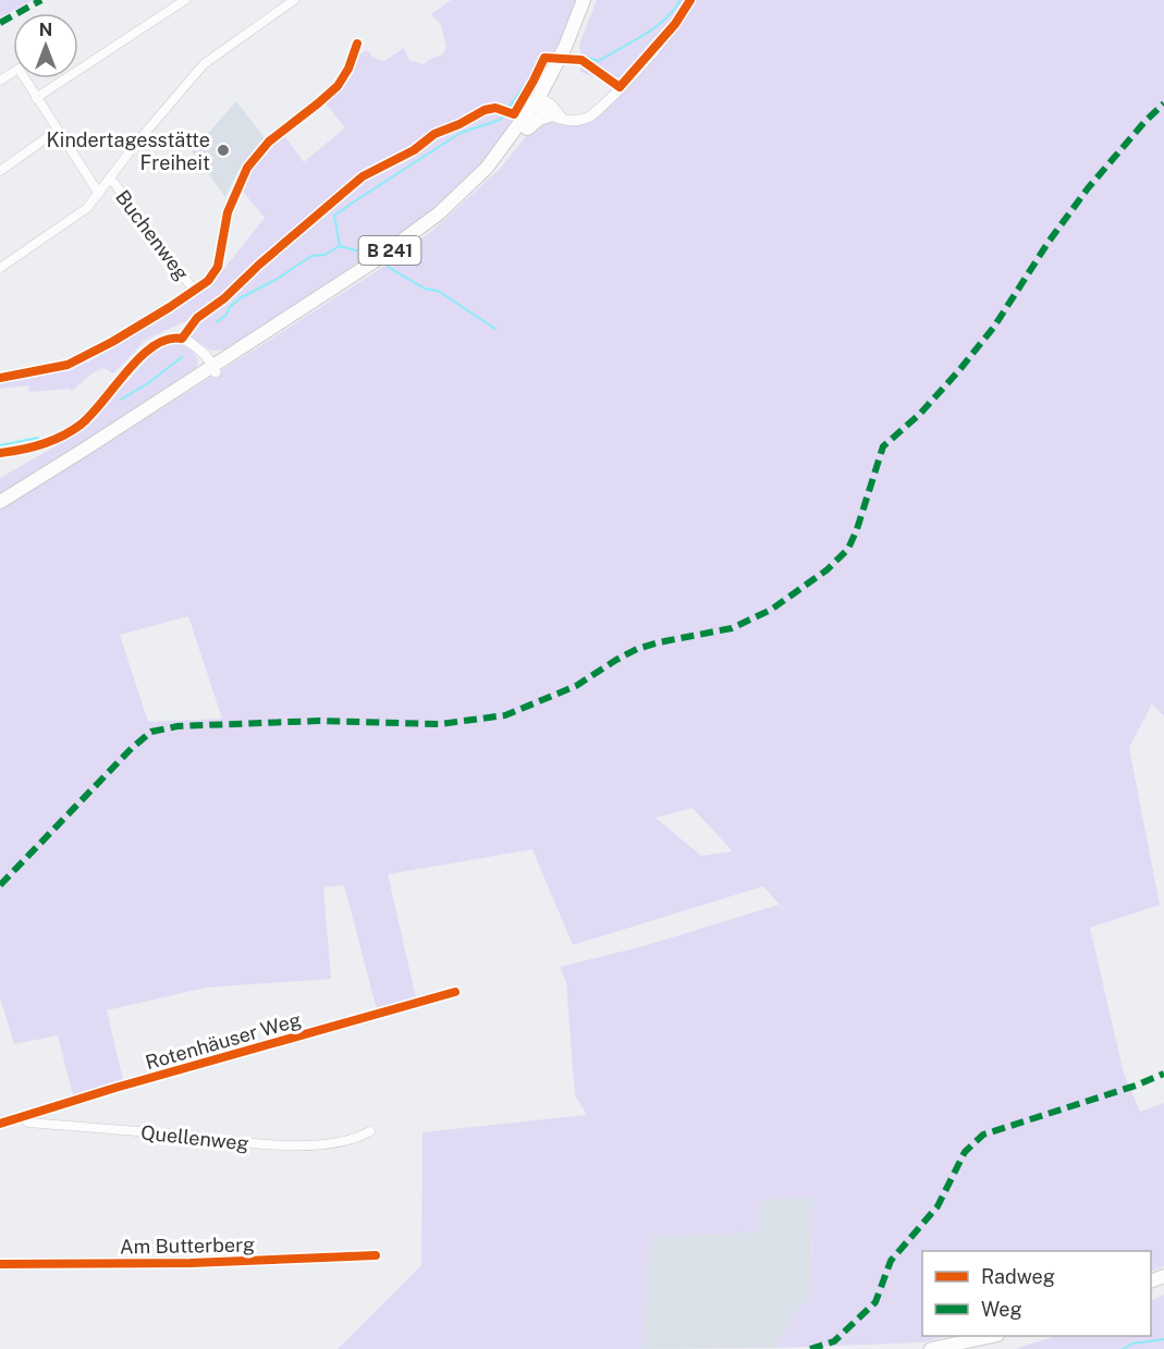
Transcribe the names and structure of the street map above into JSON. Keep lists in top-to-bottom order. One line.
{"streets":{"main road":["B 241"],"street":["Buchenweg","Rotenhäuser Weg","Quellenweg","Am Butterberg"]},"crossings":[["Rotenhäuser Weg","Quellenweg"]],"places":["Kindertagesstätte Freiheit"],"legend":["Radweg","Weg"],"north":"top"}
